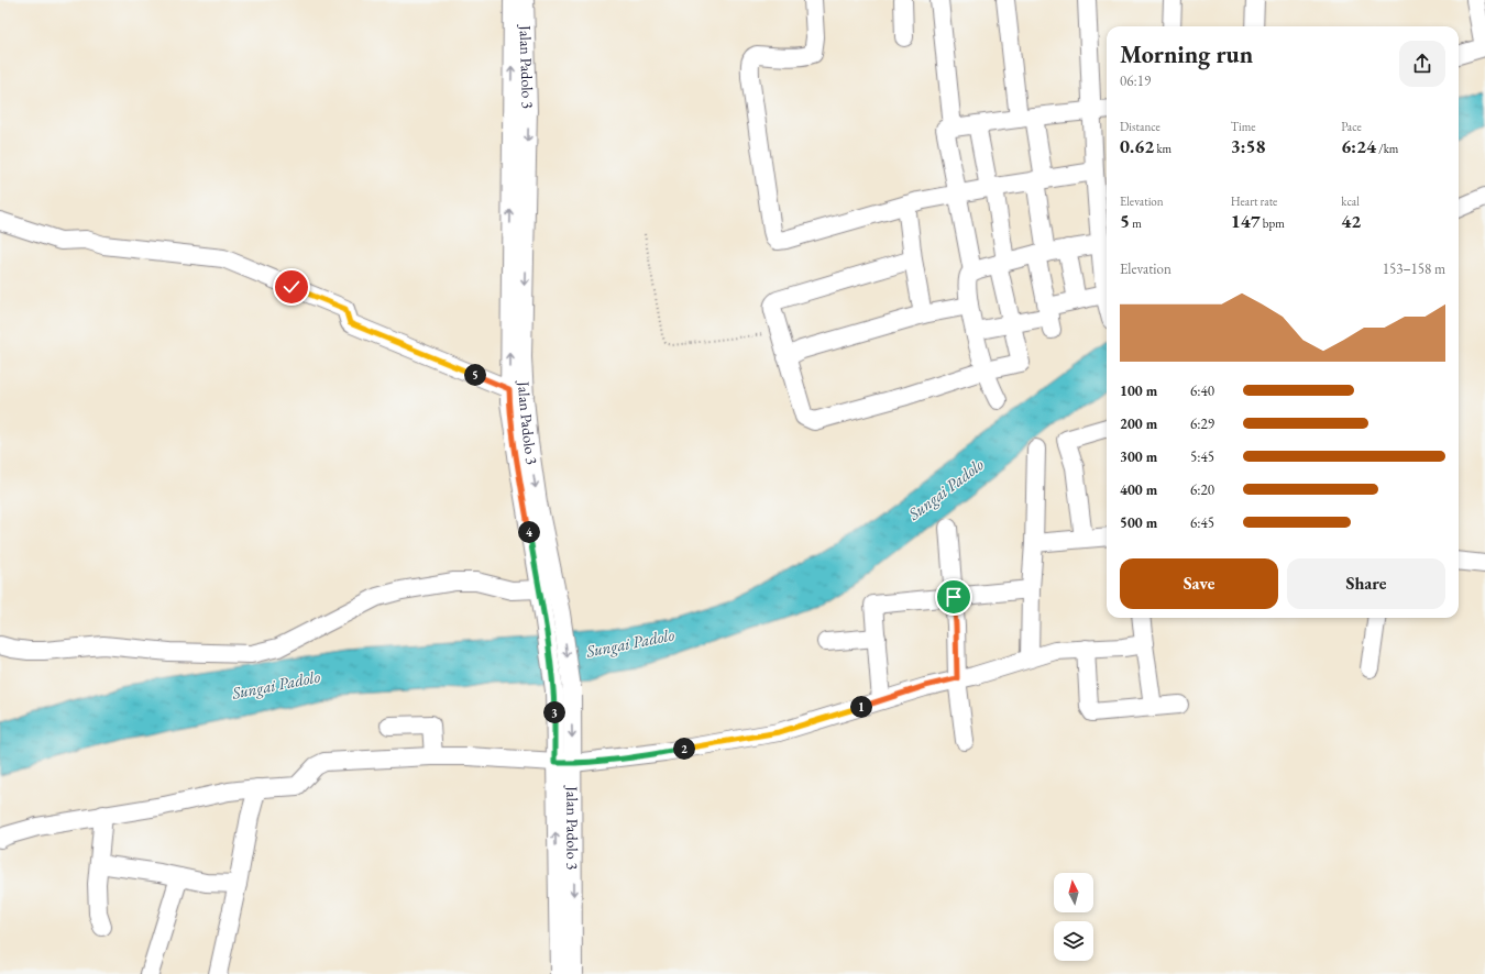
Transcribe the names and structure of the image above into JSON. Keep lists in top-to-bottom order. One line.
{"streets":{"street":["Jalan Padolo 3"]},"water":["Sungai Padolo"],"north":"top","page":{"heading":["Morning run","06:19"],"stats":[["Distance","0.62 km"],["Time","3:58"],["Pace","6:24 /km"],["Elevation","5 m"],["Heart rate","147 bpm"],["kcal","42"]],"chart":["Elevation","153–158 m"],"pins":["5","4","1","3","2"],"list":[{"name":"100 m","note":"6:40"},{"name":"200 m","note":"6:29"},{"name":"300 m","note":"5:45"},{"name":"400 m","note":"6:20"},{"name":"500 m","note":"6:45"}],"buttons":["Save","Share"]}}
